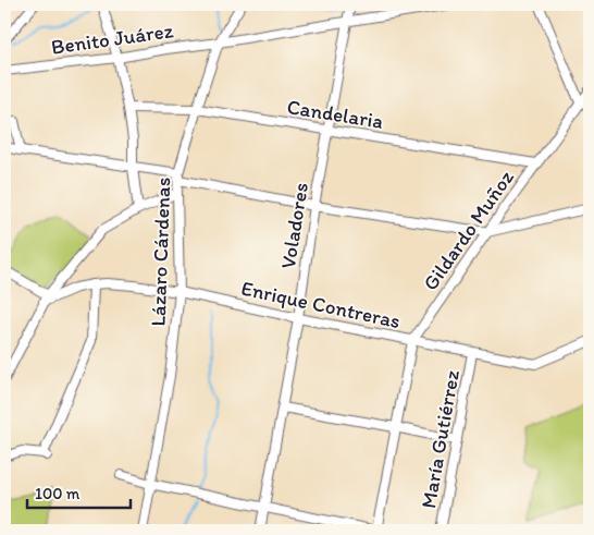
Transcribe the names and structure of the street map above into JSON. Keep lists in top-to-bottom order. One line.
{"streets":{"street":["Benito Juárez","Candelaria","Voladores","Gildardo Muñoz","Lázaro Cárdenas","Enrique Contreras","María Gutiérrez"]},"crossings":[["Benito Juárez","Voladores"],["Benito Juárez","Lázaro Cárdenas"],["Candelaria","Voladores"],["Candelaria","Gildardo Muñoz"],["Candelaria","Lázaro Cárdenas"],["Voladores","Enrique Contreras"],["Gildardo Muñoz","Enrique Contreras"],["Lázaro Cárdenas","Enrique Contreras"],["Enrique Contreras","María Gutiérrez"]],"scale_bar":"100 m"}
